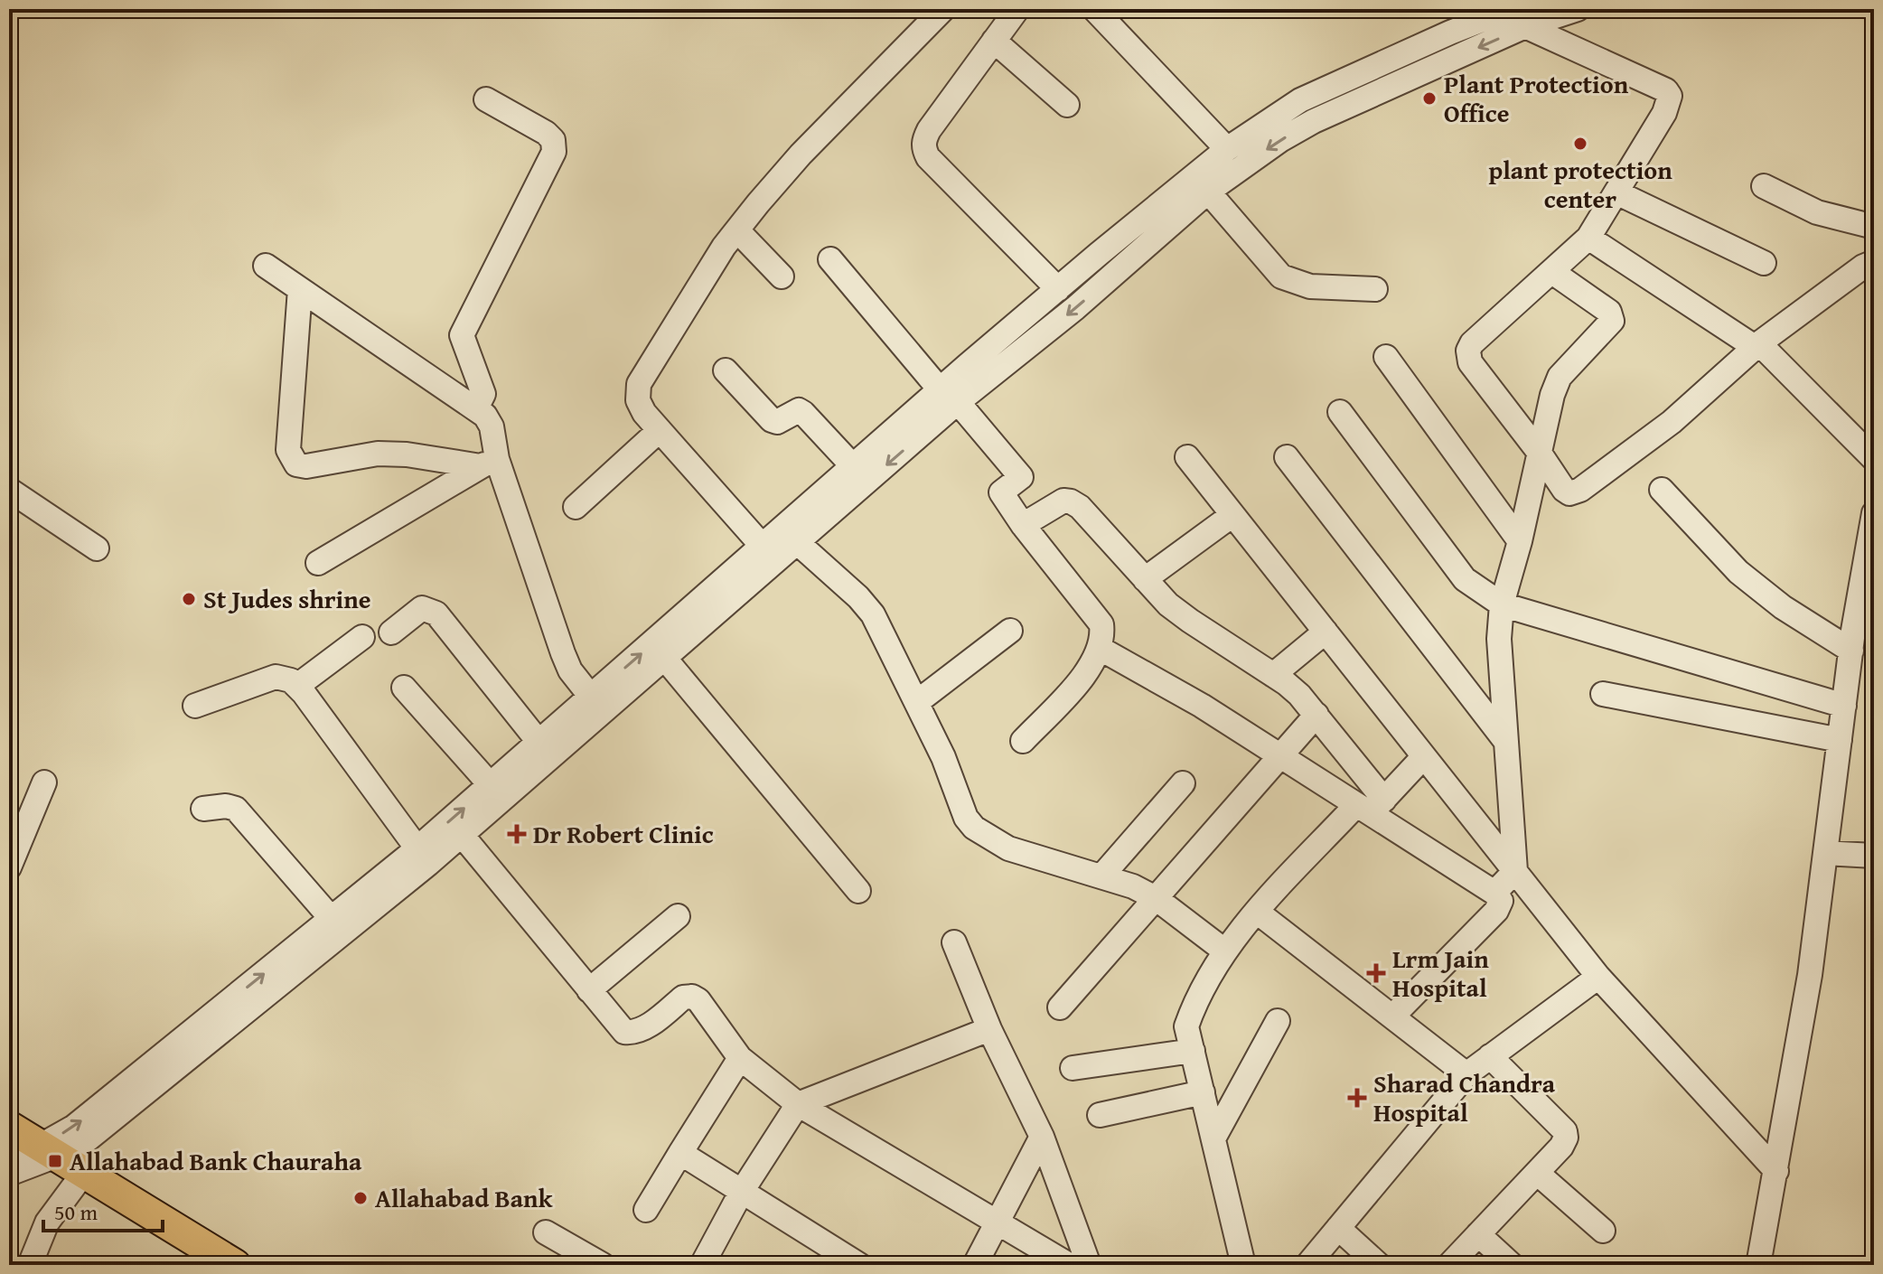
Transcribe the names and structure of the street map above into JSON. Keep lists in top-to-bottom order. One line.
{"places":{"other":["Plant Protection Office","plant protection center","St Judes shrine","Allahabad Bank"],"health":["Dr Robert Clinic","Lrm Jain Hospital","Sharad Chandra Hospital"],"transit":["Allahabad Bank Chauraha"]},"scale_bar":"50 m"}
